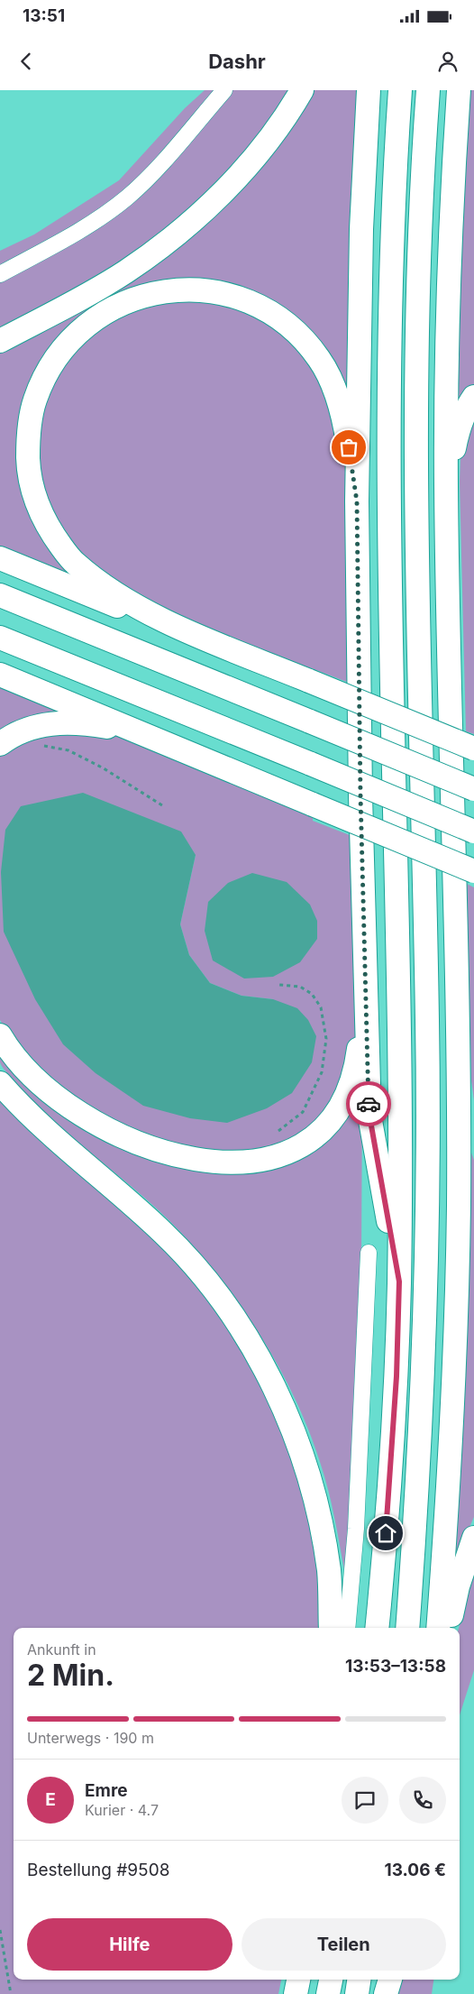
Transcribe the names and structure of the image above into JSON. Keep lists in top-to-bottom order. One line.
{"page":{"status":"13:51","header":"Dashr","heading":["2 Min.","Ankunft in","13:53–13:58"],"panel":["Emre","Kurier · 4.7","Bestellung #9508","13.06 €"],"bar":"Unterwegs · 190 m","round":"E","buttons":["Hilfe","Teilen"]}}
